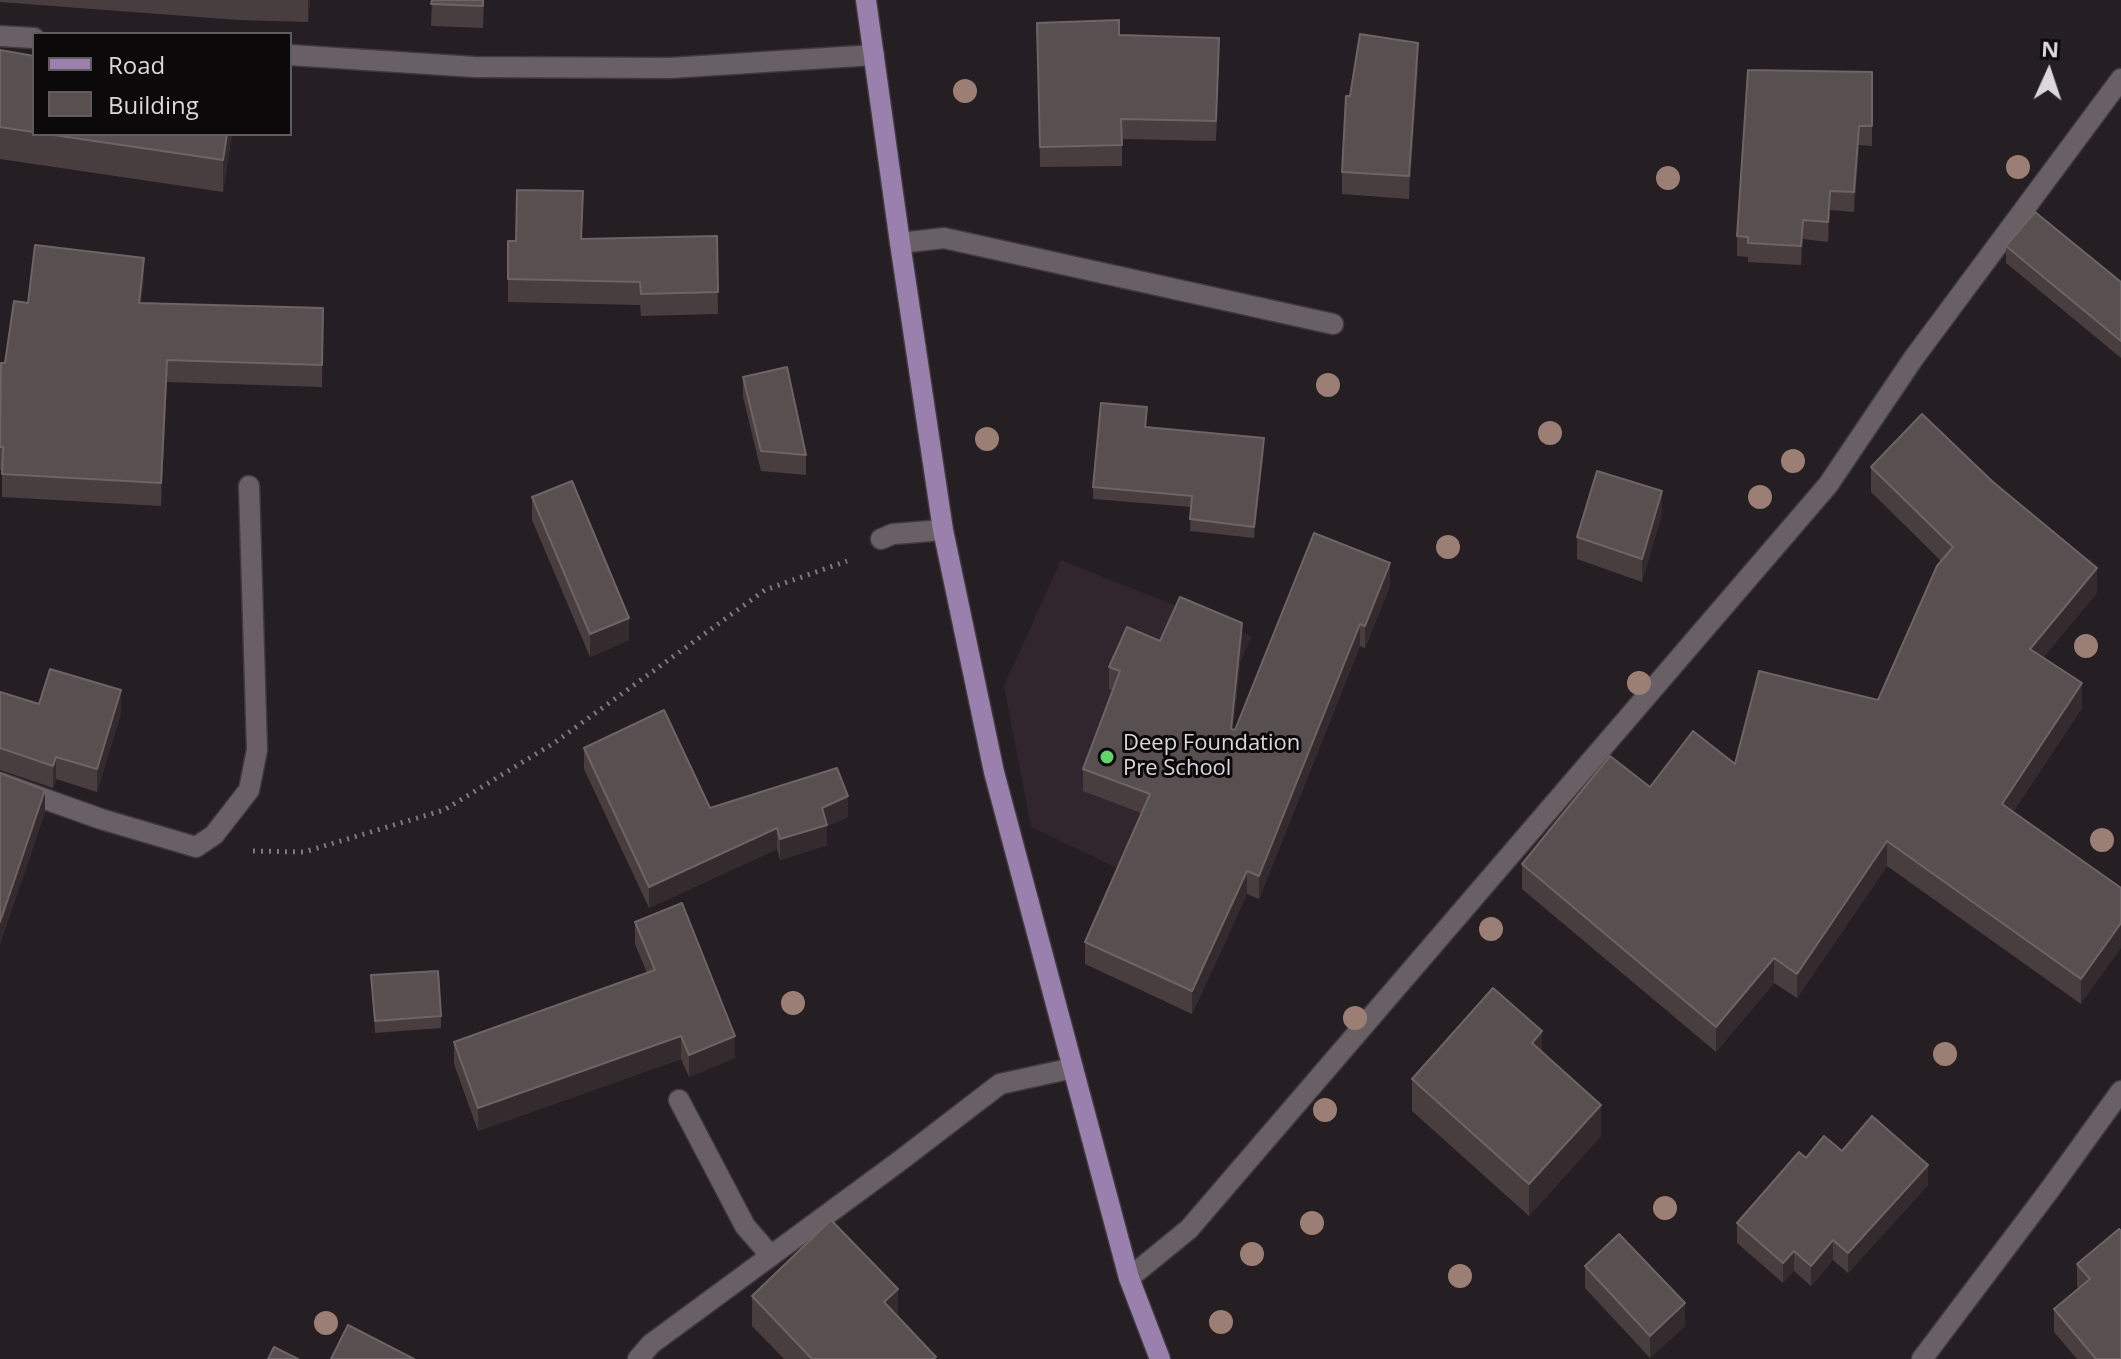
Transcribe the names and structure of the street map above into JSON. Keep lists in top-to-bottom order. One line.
{"places":["Deep Foundation Pre School"],"legend":["Road","Building"],"north":"top"}
